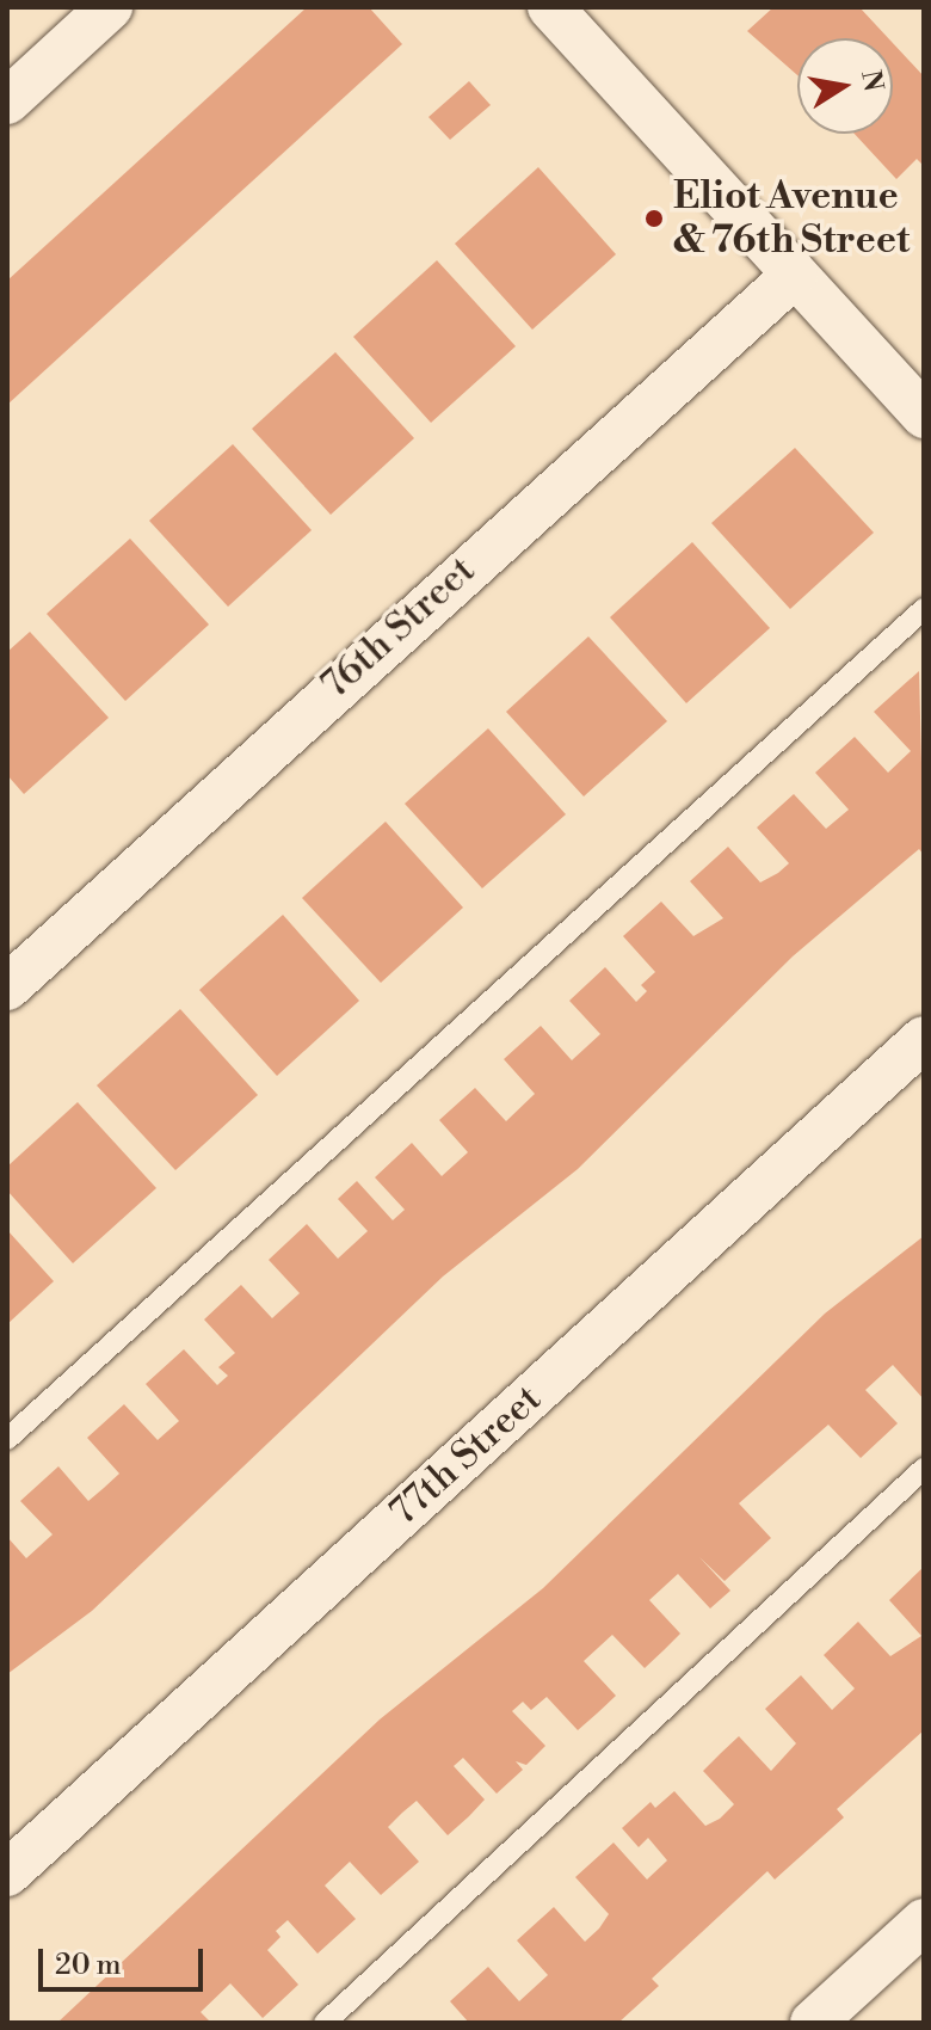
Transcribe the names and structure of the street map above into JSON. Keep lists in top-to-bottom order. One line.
{"streets":{"street":["76th Street","77th Street"]},"places":["Eliot Avenue & 76th Street"],"scale_bar":"20 m","north":"right"}
